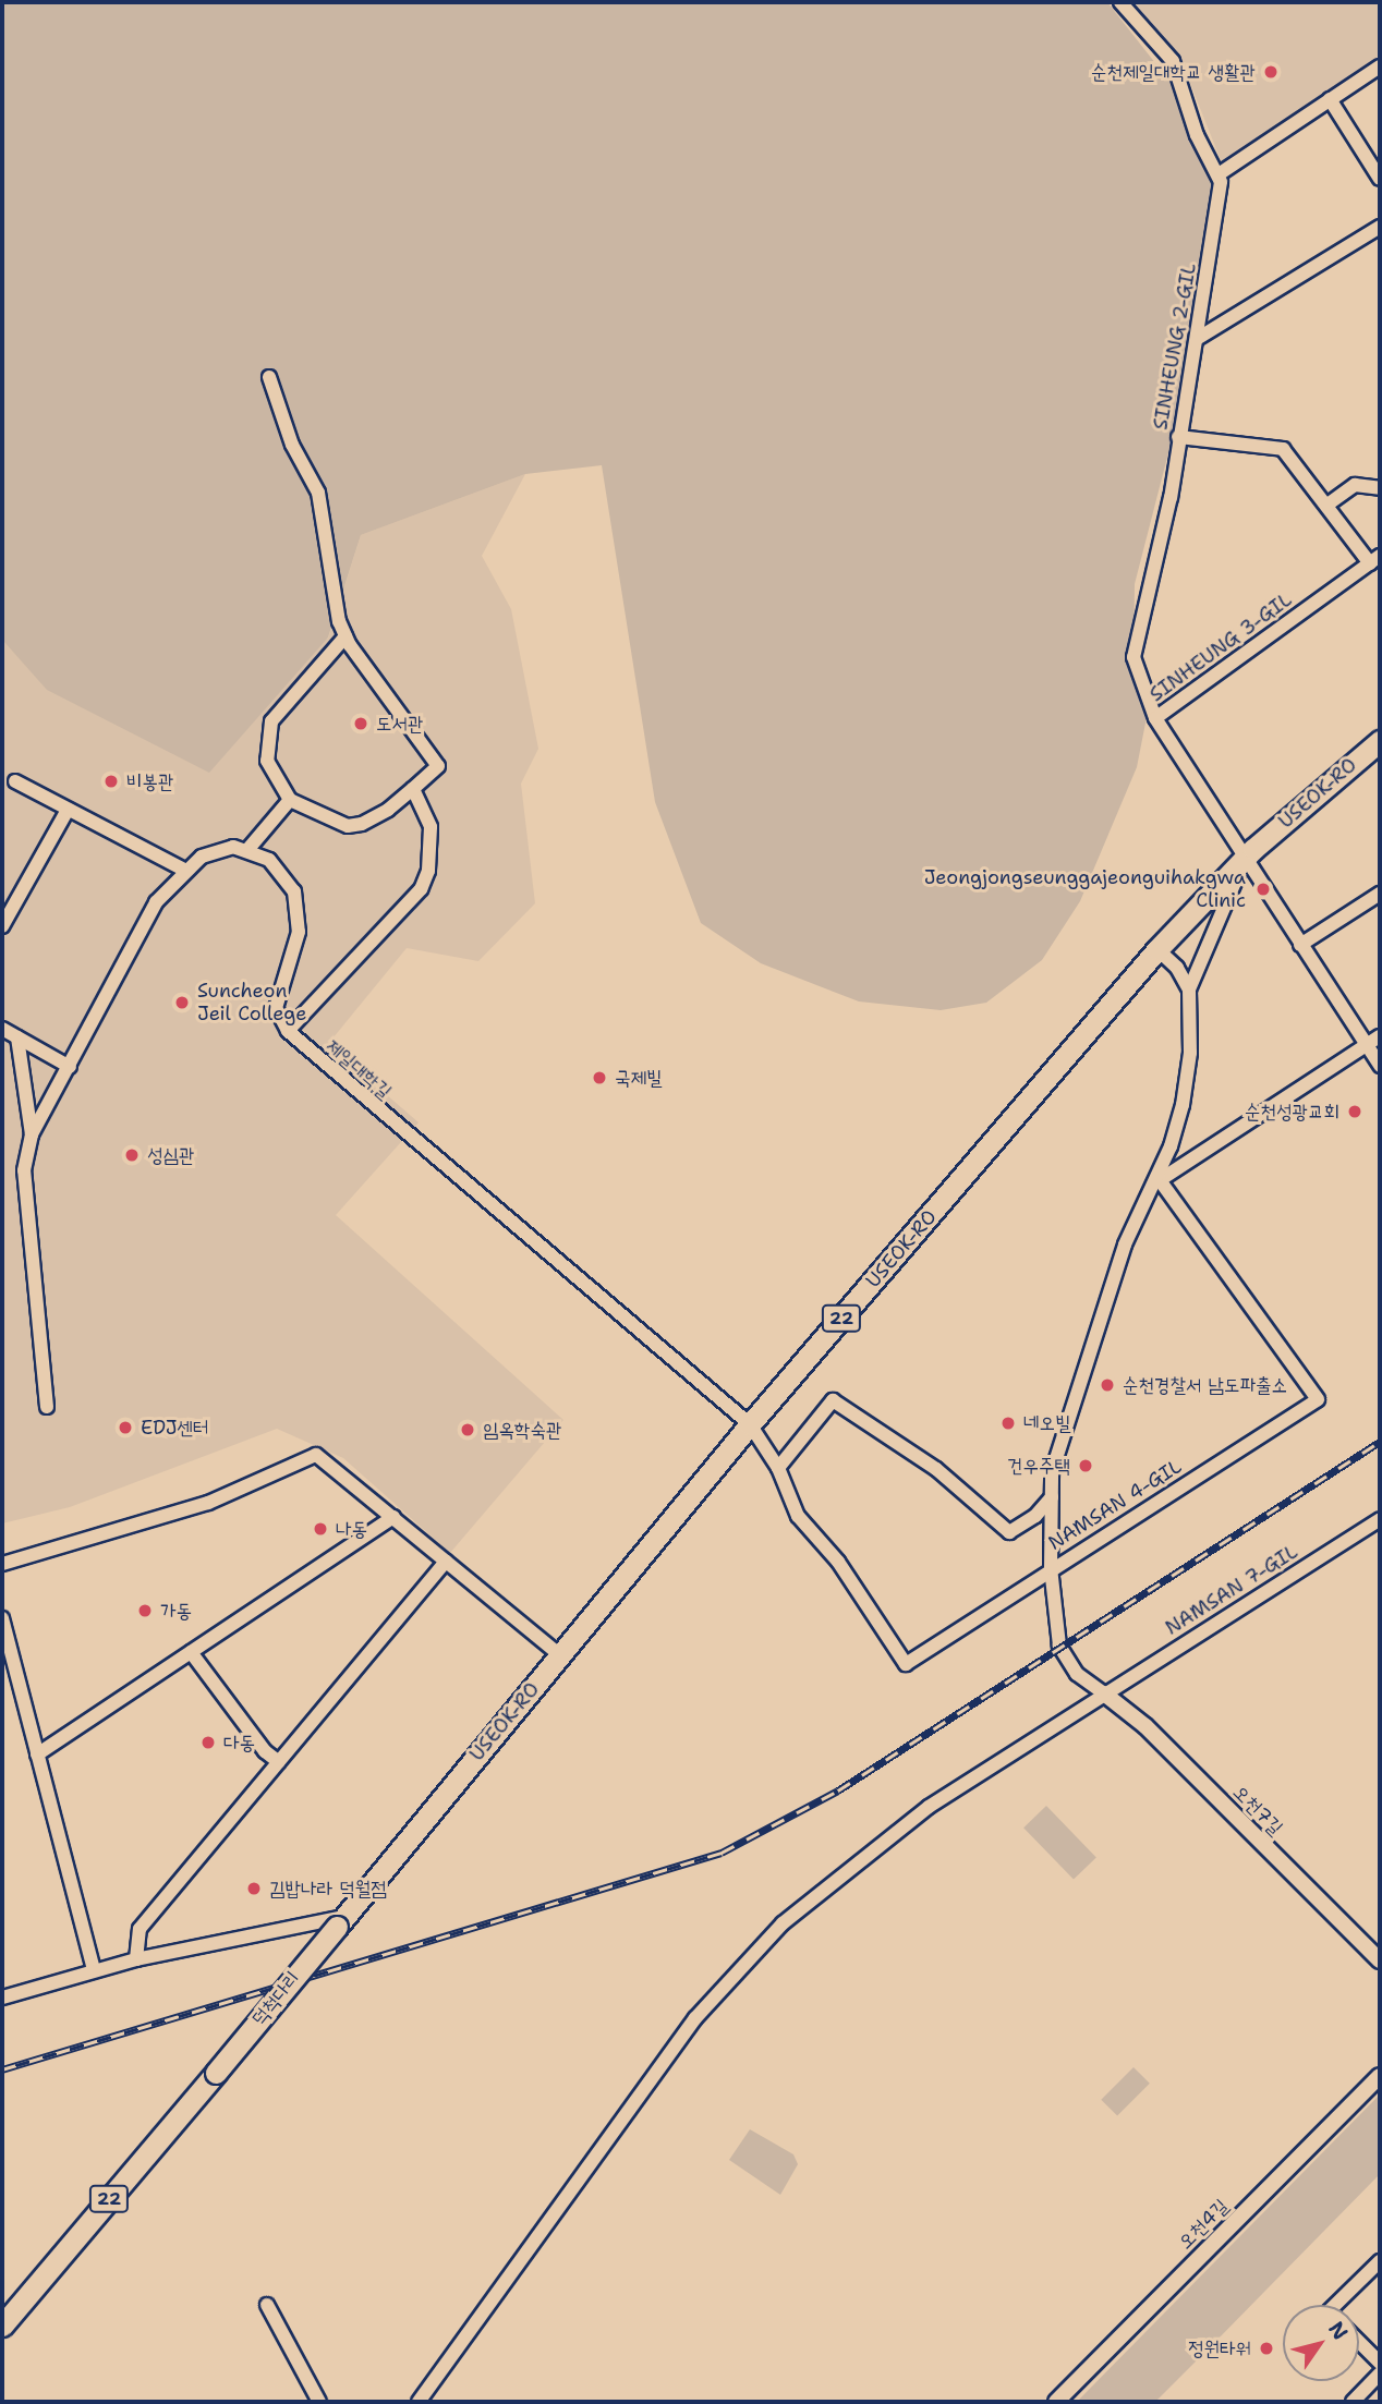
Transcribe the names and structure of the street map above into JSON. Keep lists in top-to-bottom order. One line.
{"streets":{"main road":["USEOK-RO","22","덕척다리"],"street":["SINHEUNG 2-GIL","SINHEUNG 3-GIL","제일대학길","NAMSAN 4-GIL","NAMSAN 7-GIL","오천7길","오천4길"]},"crossings":[["SINHEUNG 2-GIL","SINHEUNG 3-GIL"],["SINHEUNG 3-GIL","USEOK-RO"],["USEOK-RO","제일대학길"],["USEOK-RO","덕척다리"],["제일대학길","NAMSAN 4-GIL"],["NAMSAN 7-GIL","오천7길"]],"places":["순천제일대학교 생활관","도서관","비봉관","Jeongjongseunggajeonguihakgwa Clinic","Suncheon Jeil College","국제빌","순천성광교회","성심관","순천경찰서 남도파출소","네오빌","EDJ센터","임옥학숙관","건우주택","나동","가동","다동","김밥나라 덕월점","정원타워"],"north":"top right"}
